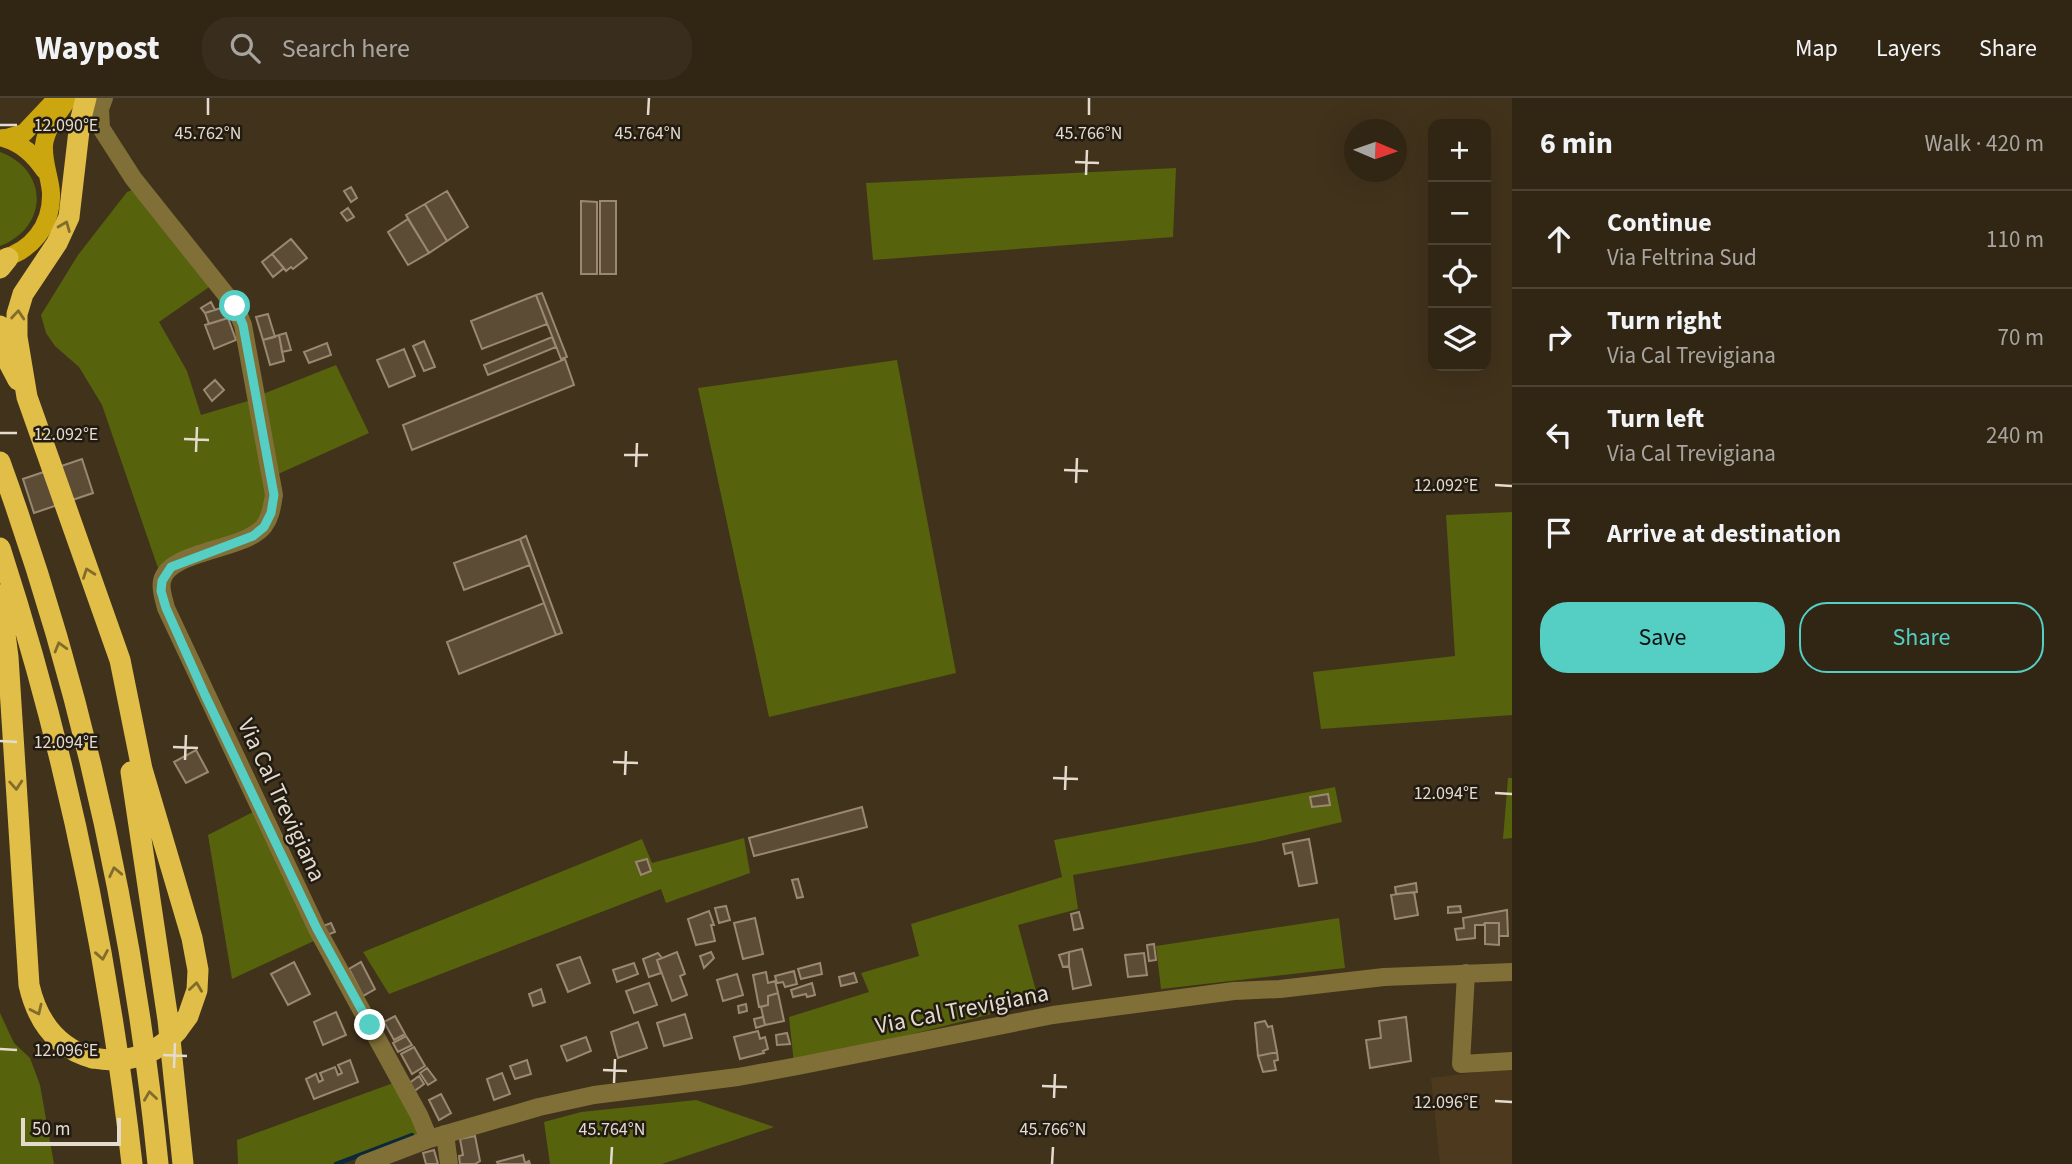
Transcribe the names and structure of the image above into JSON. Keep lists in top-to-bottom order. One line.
{"streets":{"street":["Via Cal Trevigiana"]},"scale_bar":"50 m","north":"right","page":{"header":"Waypost","search":"Search here","nav":["Map","Layers","Share"],"heading":["6 min","Walk · 420 m"],"map_buttons":["+","−"],"list":[["Continue","Via Feltrina Sud","110 m"],["Turn right","Via Cal Trevigiana","70 m"],["Turn left","Via Cal Trevigiana","240 m"],"Arrive at destination"],"buttons":["Save","Share"],"scale":"50 m"},"coordinates":["12.090°E","45.762°N","45.764°N","45.766°N","12.092°E","12.094°E","12.096°E"]}
